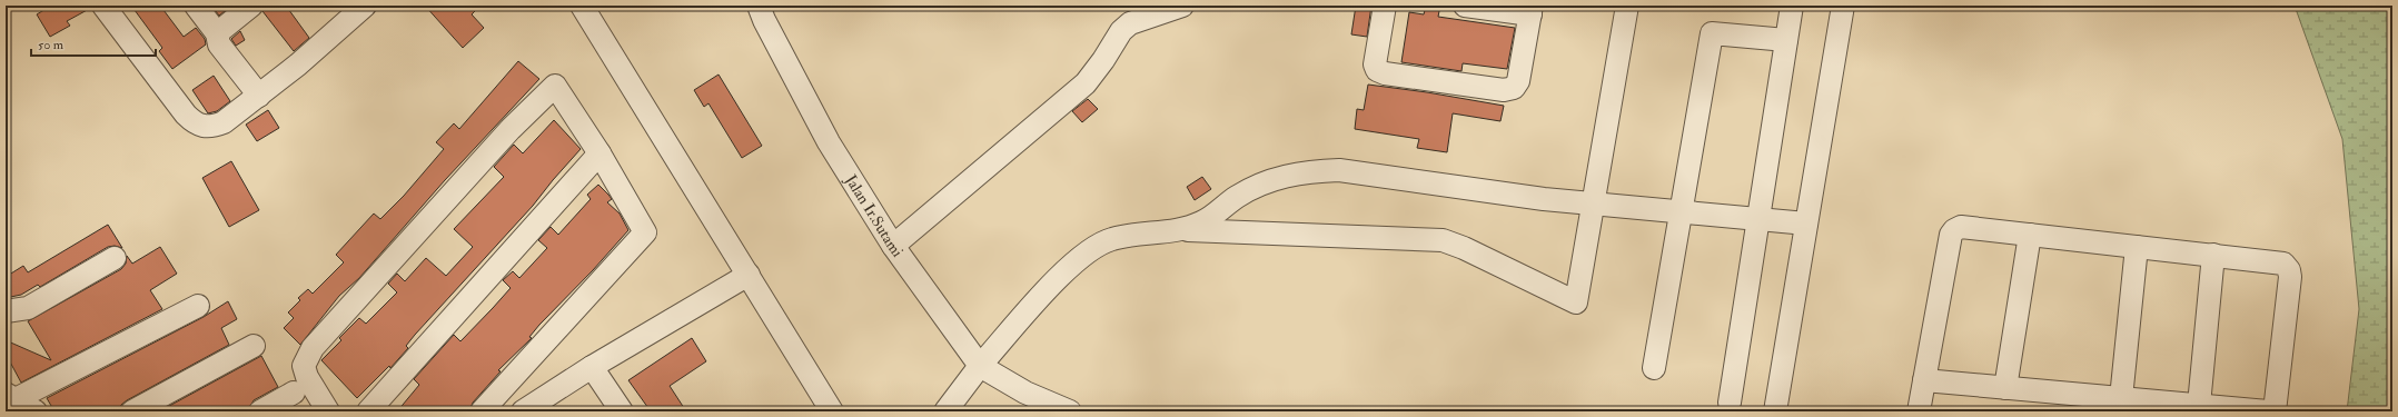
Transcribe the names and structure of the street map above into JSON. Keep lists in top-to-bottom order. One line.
{"streets":{"street":["Jalan Ir.Sutami"]},"scale_bar":"50 m"}
